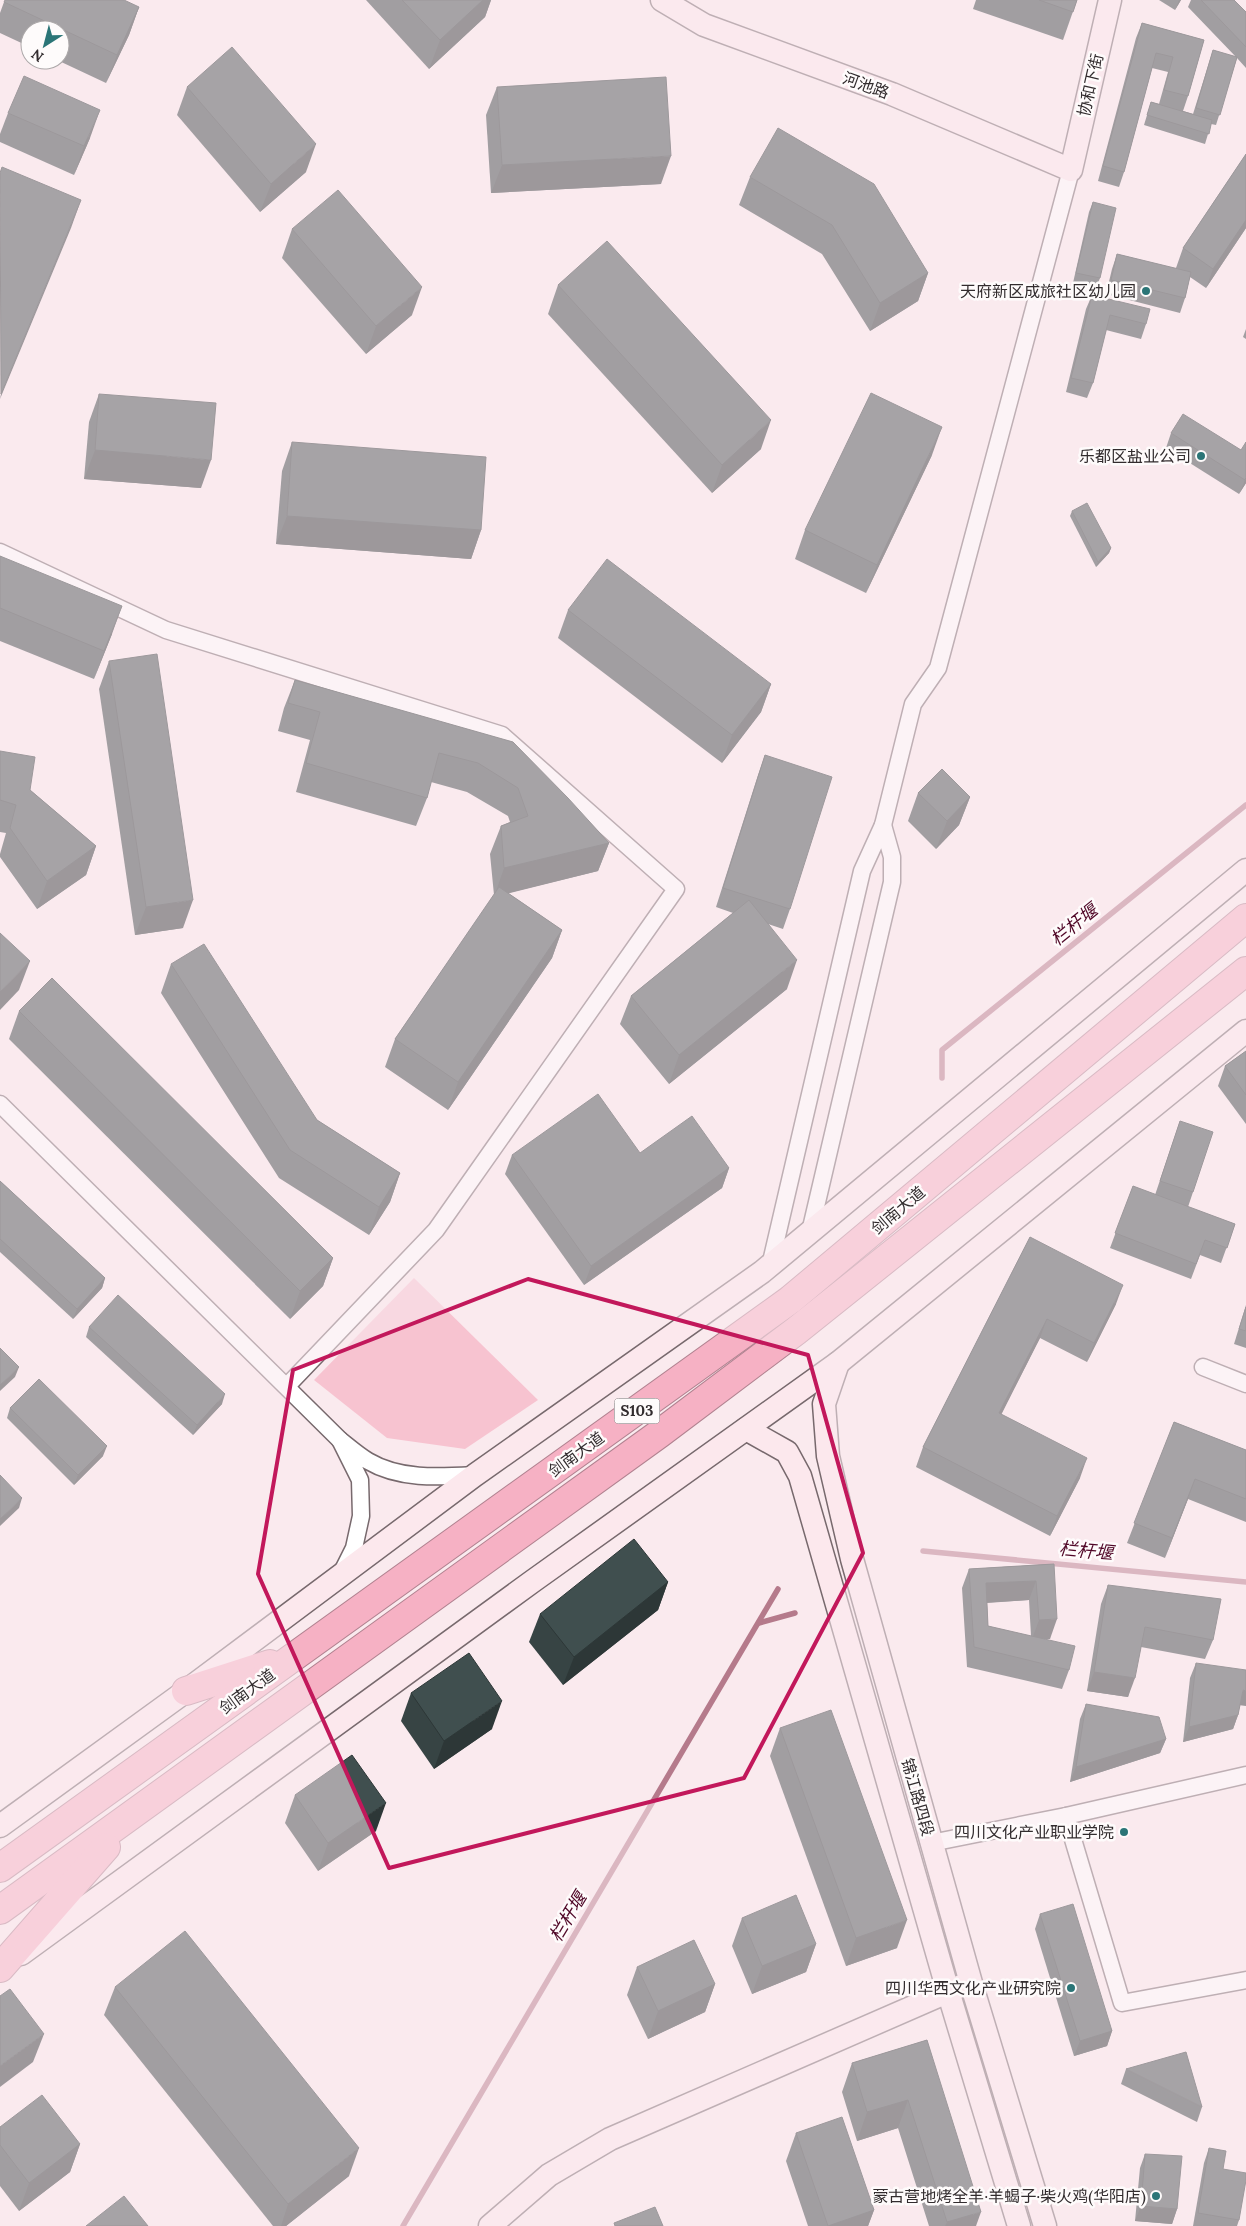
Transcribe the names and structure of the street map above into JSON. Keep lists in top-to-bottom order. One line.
{"streets":{"highway":["剑南大道","S103"],"main road":["河池路","协和下街","锦江路四段"]},"crossings":[["河池路","协和下街"]],"water":["栏杆堰"],"places":["天府新区成旅社区幼儿园","乐都区盐业公司","四川文化产业职业学院","四川华西文化产业研究院","蒙古营地烤全羊·羊蝎子·柴火鸡(华阳店)"],"north":"bottom left"}
